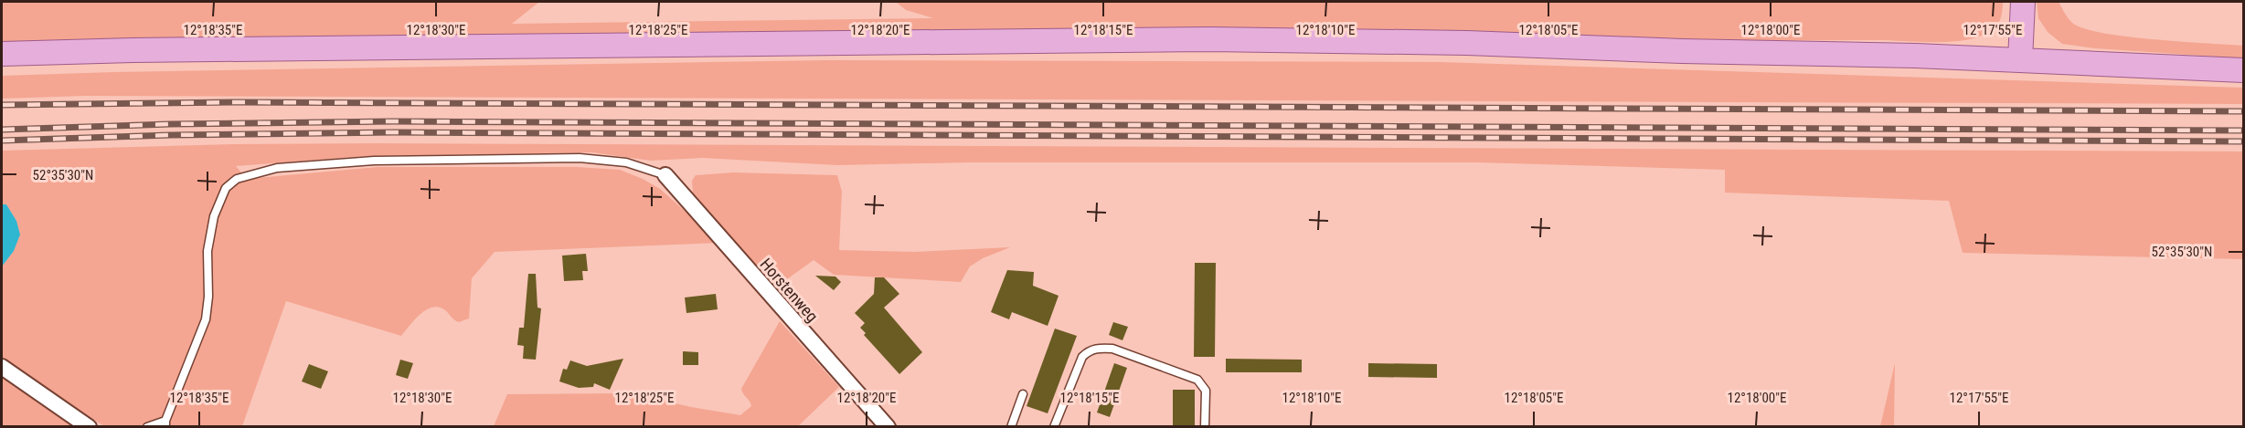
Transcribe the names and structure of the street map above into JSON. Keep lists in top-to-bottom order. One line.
{"streets":{"street":["Horstenweg"]},"coordinates":["12°18'35\"E","12°18'30\"E","12°18'25\"E","12°18'20\"E","12°18'15\"E","12°18'10\"E","12°18'05\"E","12°18'00\"E","12°17'55\"E","52°35'30\"N"]}
